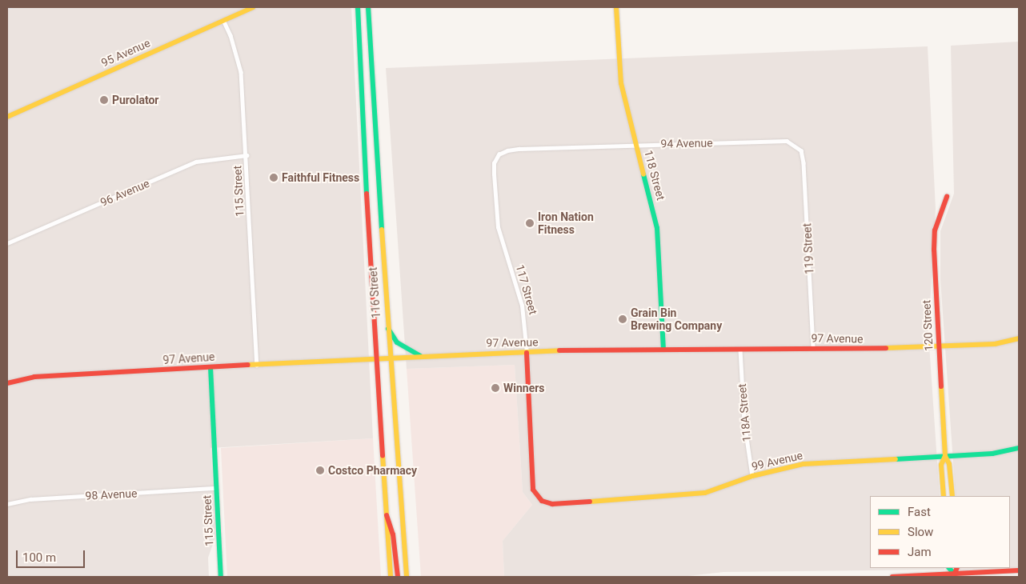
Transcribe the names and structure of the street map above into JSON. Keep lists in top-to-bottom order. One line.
{"streets":{"street":["95 Avenue","94 Avenue","118 Street","115 Street","96 Avenue","119 Street","117 Street","116 Street","120 Street","97 Avenue","118A Street","99 Avenue","98 Avenue"]},"crossings":[["95 Avenue","115 Street"],["94 Avenue","118 Street"],["94 Avenue","119 Street"],["94 Avenue","117 Street"],["118 Street","97 Avenue"],["115 Street","96 Avenue"],["115 Street","97 Avenue"],["115 Street","98 Avenue"],["119 Street","97 Avenue"],["117 Street","97 Avenue"],["117 Street","99 Avenue"],["116 Street","97 Avenue"],["120 Street","97 Avenue"],["120 Street","99 Avenue"],["97 Avenue","118A Street"],["118A Street","99 Avenue"]],"places":["Purolator","Faithful Fitness","Iron Nation Fitness","Grain Bin Brewing Company","Winners","Costco Pharmacy"],"legend":["Fast","Slow","Jam"],"scale_bar":"100 m"}
